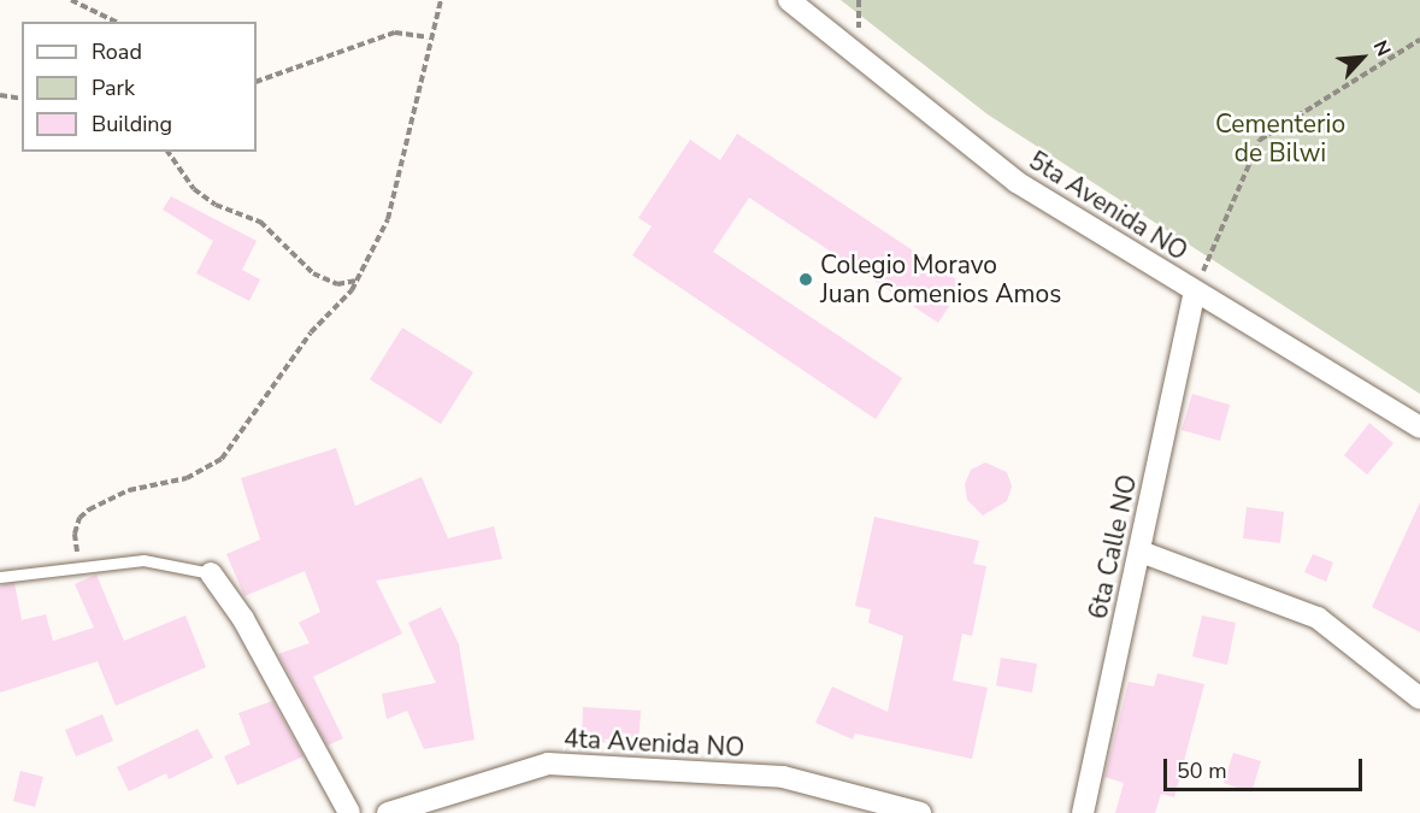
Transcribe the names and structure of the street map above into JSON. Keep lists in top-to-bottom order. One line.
{"streets":{"street":["5ta Avenida NO","6ta Calle NO","4ta Avenida NO"]},"crossings":[["5ta Avenida NO","6ta Calle NO"]],"parks":["Cementerio de Bilwi"],"places":["Colegio Moravo Juan Comenios Amos"],"legend":["Road","Park","Building"],"scale_bar":"50 m","north":"top right"}
